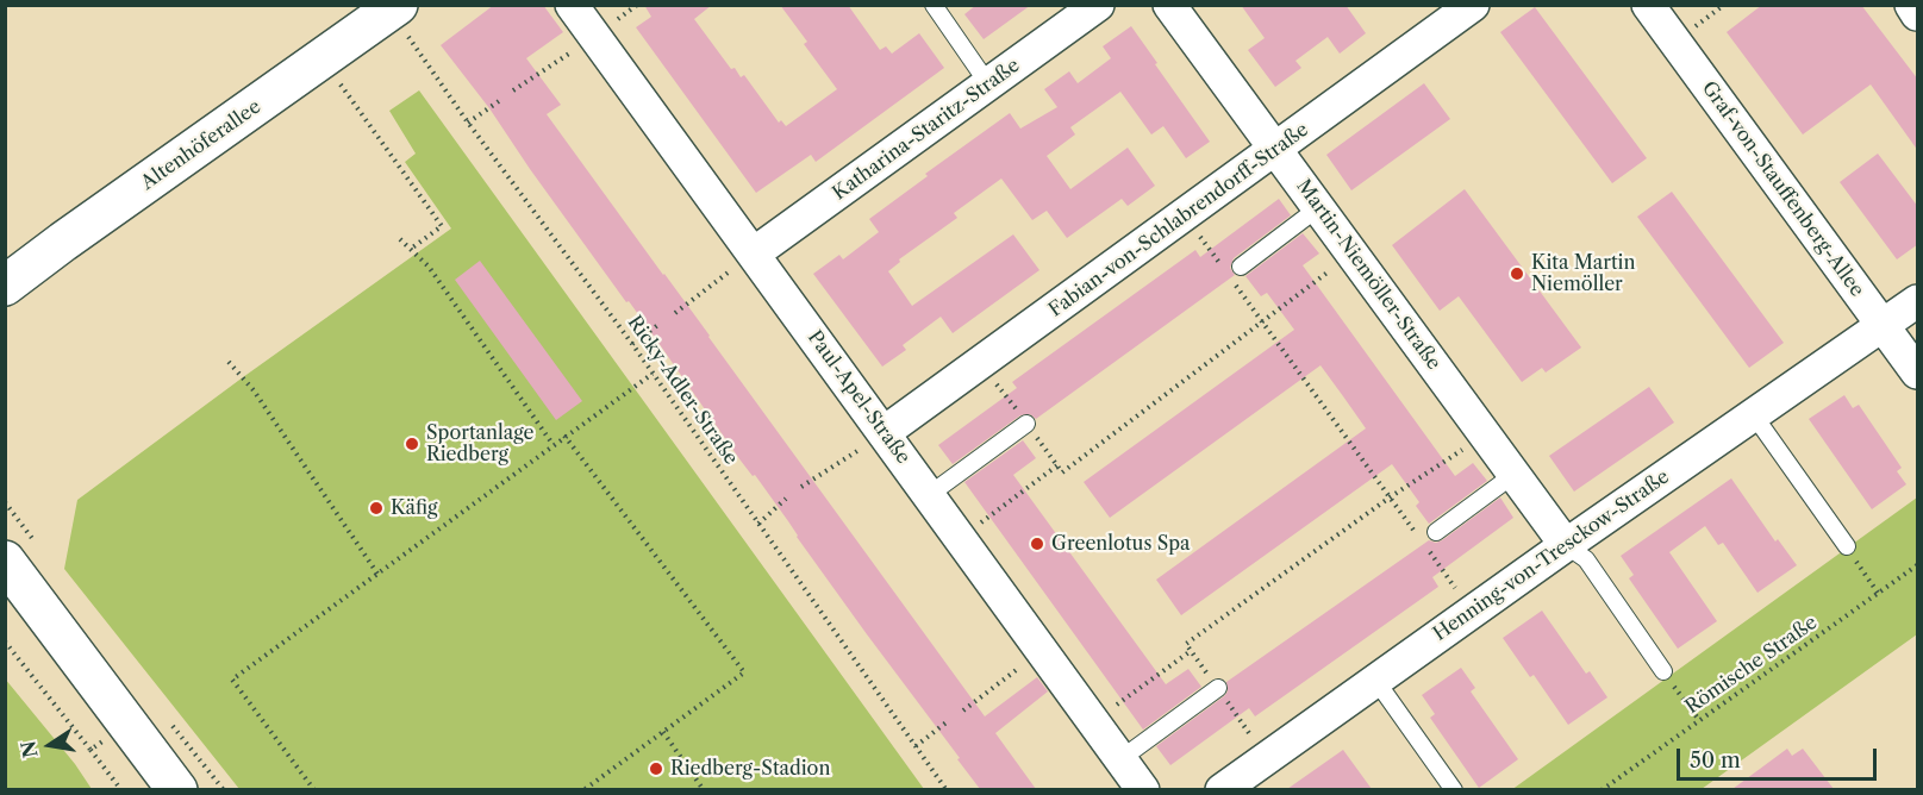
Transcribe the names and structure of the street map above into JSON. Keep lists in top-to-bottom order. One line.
{"streets":{"street":["Katharina-Staritz-Straße","Altenhöferallee","Graf-von-Stauffenberg-Allee","Fabian-von-Schlabrendorff-Straße","Martin-Niemöller-Straße","Paul-Apel-Straße","Henning-von-Tresckow-Straße"],"path":["Ricky-Adler-Straße","Römische Straße"]},"crossings":[["Katharina-Staritz-Straße","Paul-Apel-Straße"],["Altenhöferallee","Ricky-Adler-Straße"],["Graf-von-Stauffenberg-Allee","Henning-von-Tresckow-Straße"],["Fabian-von-Schlabrendorff-Straße","Martin-Niemöller-Straße"],["Fabian-von-Schlabrendorff-Straße","Paul-Apel-Straße"],["Martin-Niemöller-Straße","Henning-von-Tresckow-Straße"]],"places":["Kita Martin Niemöller","Sportanlage Riedberg","Käfig","Greenlotus Spa","Riedberg-Stadion"],"scale_bar":"50 m","north":"left"}
